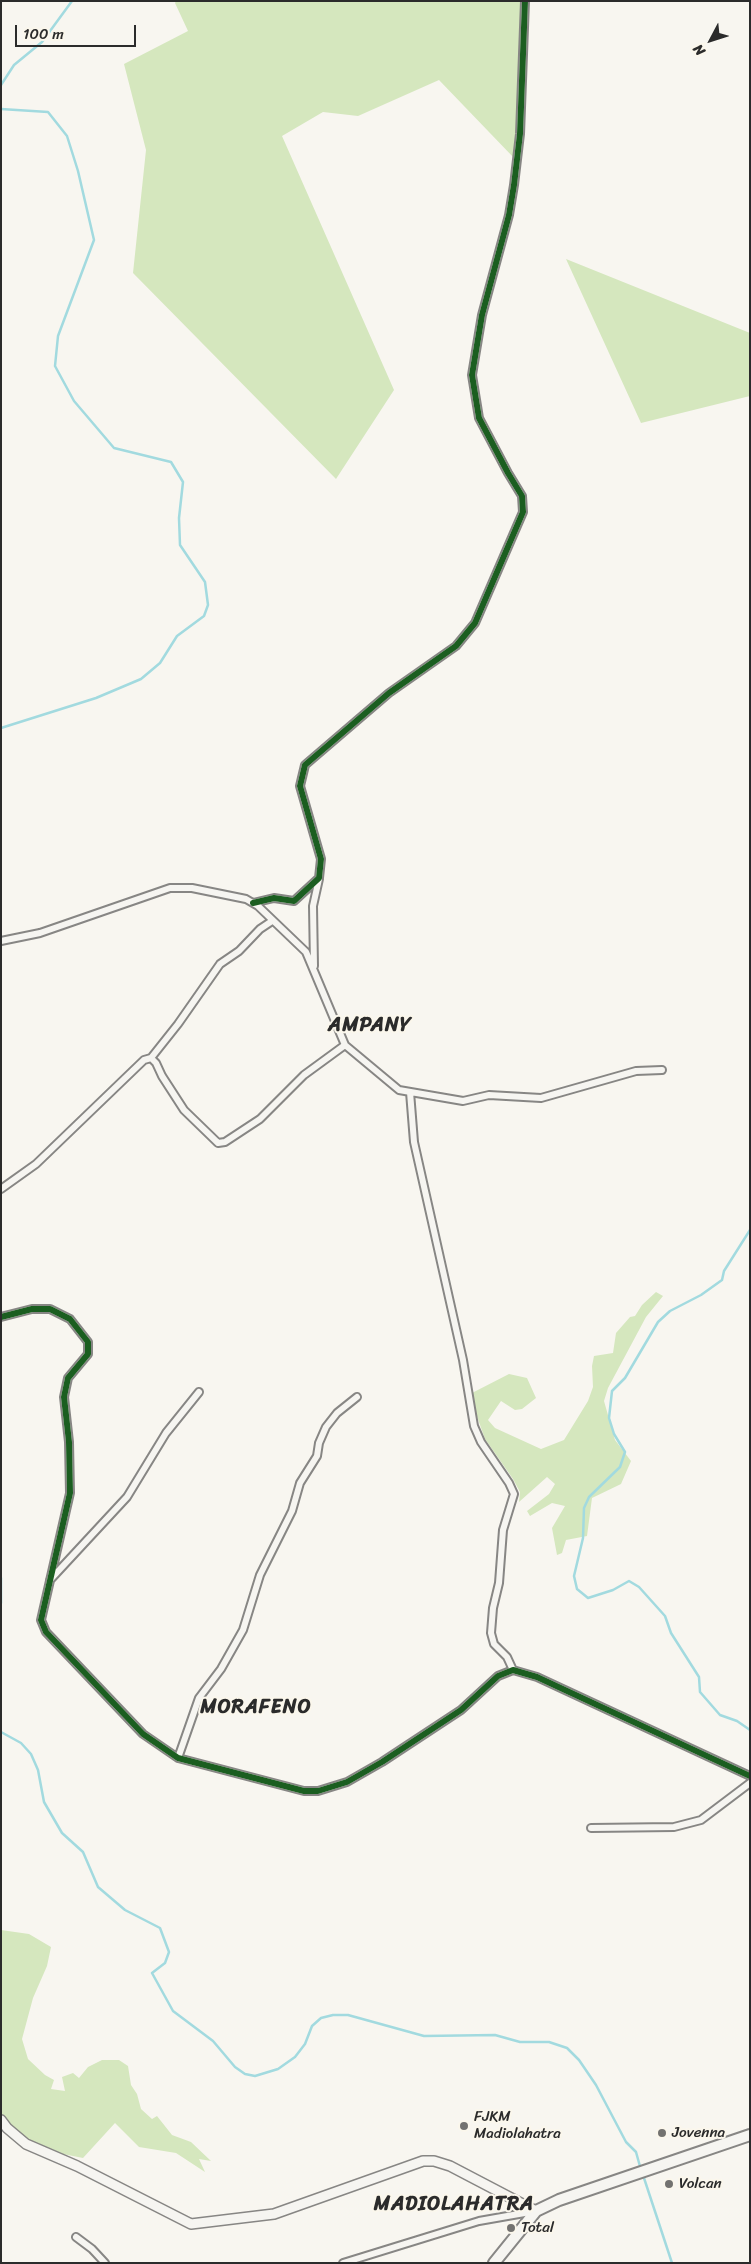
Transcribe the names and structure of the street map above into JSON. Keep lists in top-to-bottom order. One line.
{"districts":["AMPANY","MORAFENO","MADIOLAHATRA"],"places":["FJKM Madiolahatra","Jovenna","Volcan","Total"],"scale_bar":"100 m","north":"bottom left"}
